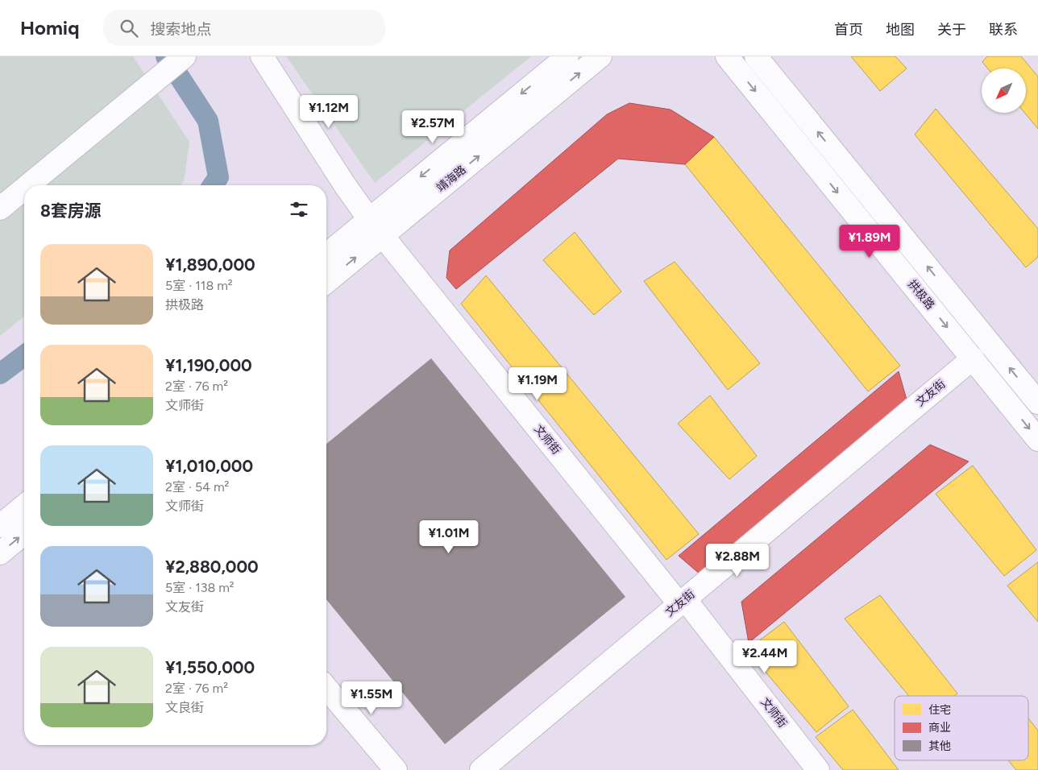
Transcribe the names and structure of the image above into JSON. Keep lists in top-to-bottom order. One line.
{"streets":{"street":["靖海路","拱极路","文友街","文师街"]},"crossings":[["靖海路","文师街"],["拱极路","文友街"],["文友街","文师街"]],"legend":["住宅","商业","其他"],"north":"bottom left","page":{"header":"Homiq","search":"搜索地点","nav":["首页","地图","关于","联系"],"price":["¥1.12M","¥2.57M","¥1.89M","¥1.19M","¥1.01M","¥2.88M","¥2.44M","¥1.55M"],"heading":"8套房源","list":[{"name":"¥1,890,000","note":"5室 · 118 m² · 拱极路"},{"name":"¥1,190,000","note":"2室 · 76 m² · 文师街"},{"name":"¥1,010,000","note":"2室 · 54 m² · 文师街"},{"name":"¥2,880,000","note":"5室 · 138 m² · 文友街"},{"name":"¥1,550,000","note":"2室 · 76 m² · 文良街"}]}}
